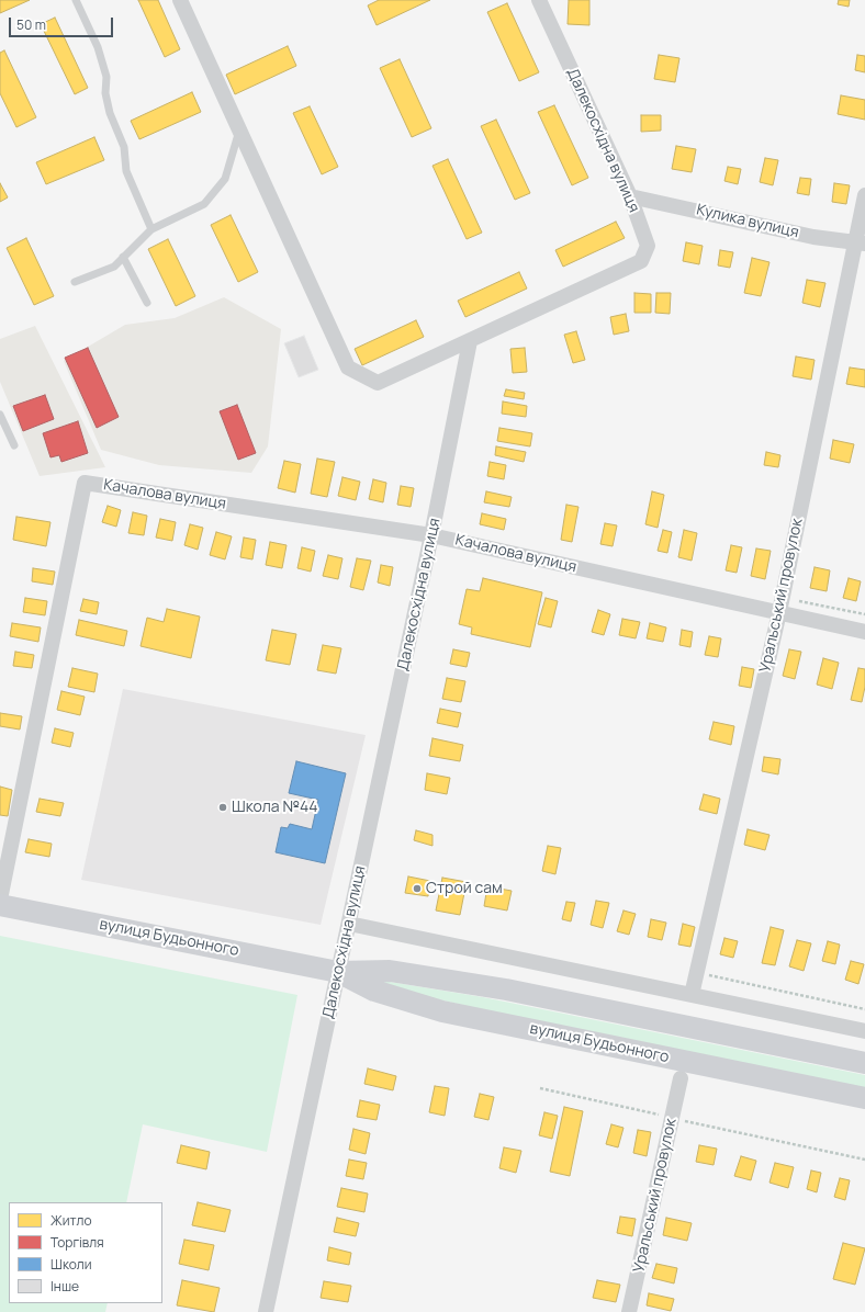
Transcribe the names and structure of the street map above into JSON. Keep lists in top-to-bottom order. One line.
{"streets":{"main road":["вулиця Будьонного"],"street":["Далекосхідна вулиця","Кулика вулиця","Качалова вулиця","Уральський провулок"]},"crossings":[["Далекосхідна вулиця","Кулика вулиця"],["Далекосхідна вулиця","Качалова вулиця"],["Далекосхідна вулиця","вулиця Будьонного"],["Кулика вулиця","Уральський провулок"],["Качалова вулиця","Уральський провулок"]],"places":["Школа №44","Строй сам"],"legend":["Житло","Торгівля","Школи","Інше"],"scale_bar":"50 m"}
